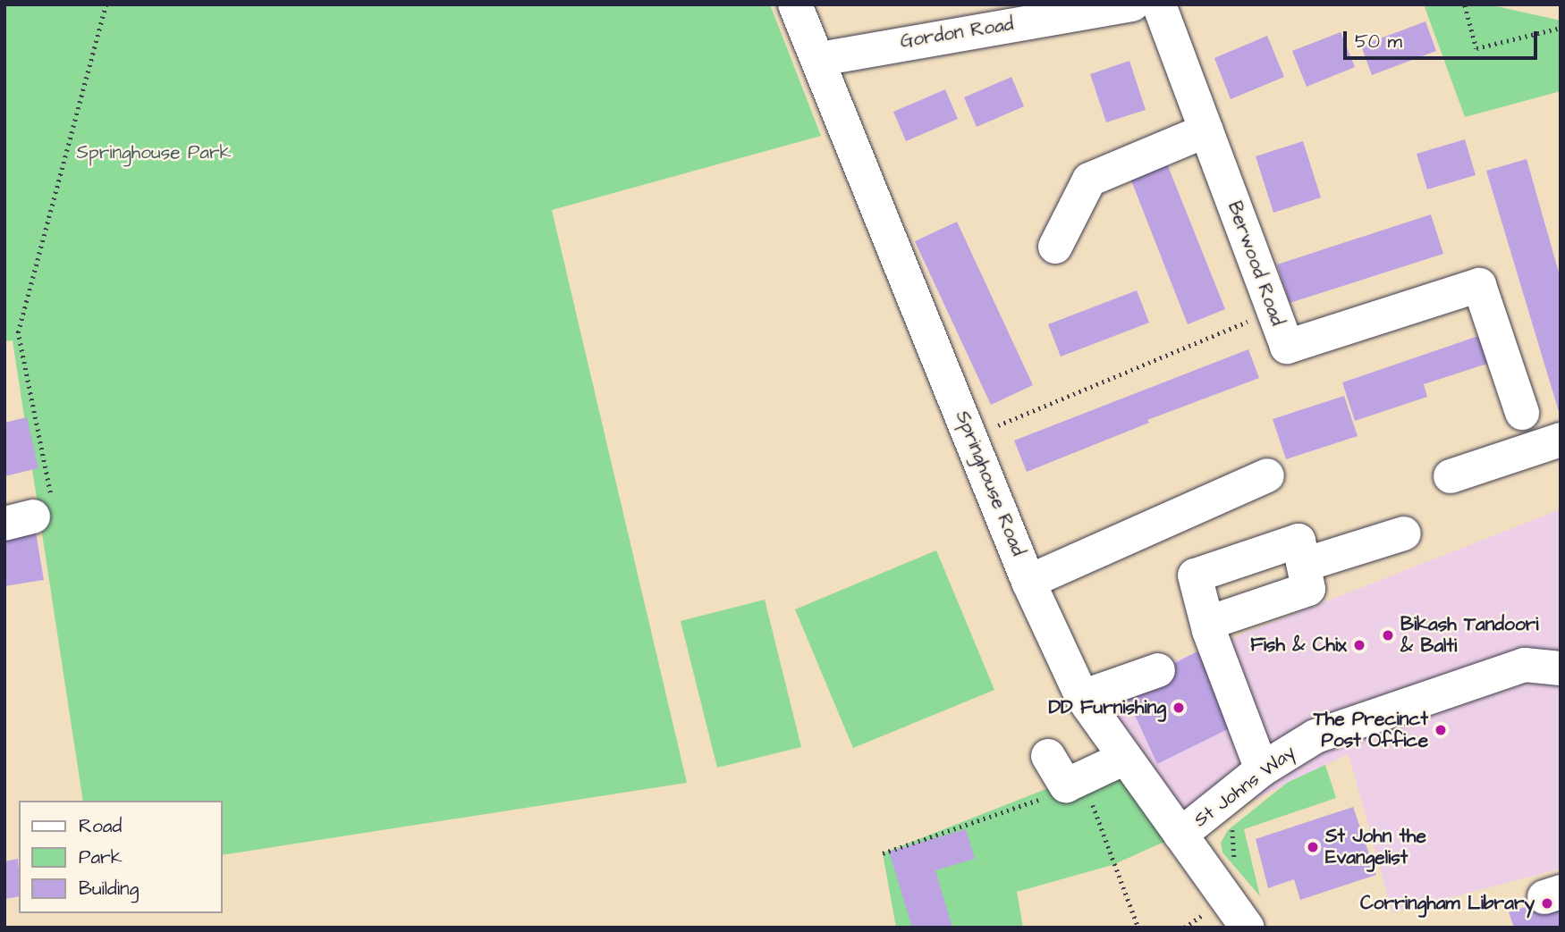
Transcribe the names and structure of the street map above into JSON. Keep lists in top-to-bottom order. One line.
{"streets":{"street":["Gordon Road","Berwood Road","Springhouse Road","St Johns Way"]},"crossings":[["Gordon Road","Springhouse Road"],["Springhouse Road","St Johns Way"]],"parks":["Springhouse Park"],"places":["Bikash Tandoori & Balti","Fish & Chix","DD Furnishing","The Precinct Post Office","St John the Evangelist","Corringham Library"],"legend":["Road","Park","Building"],"scale_bar":"50 m"}
